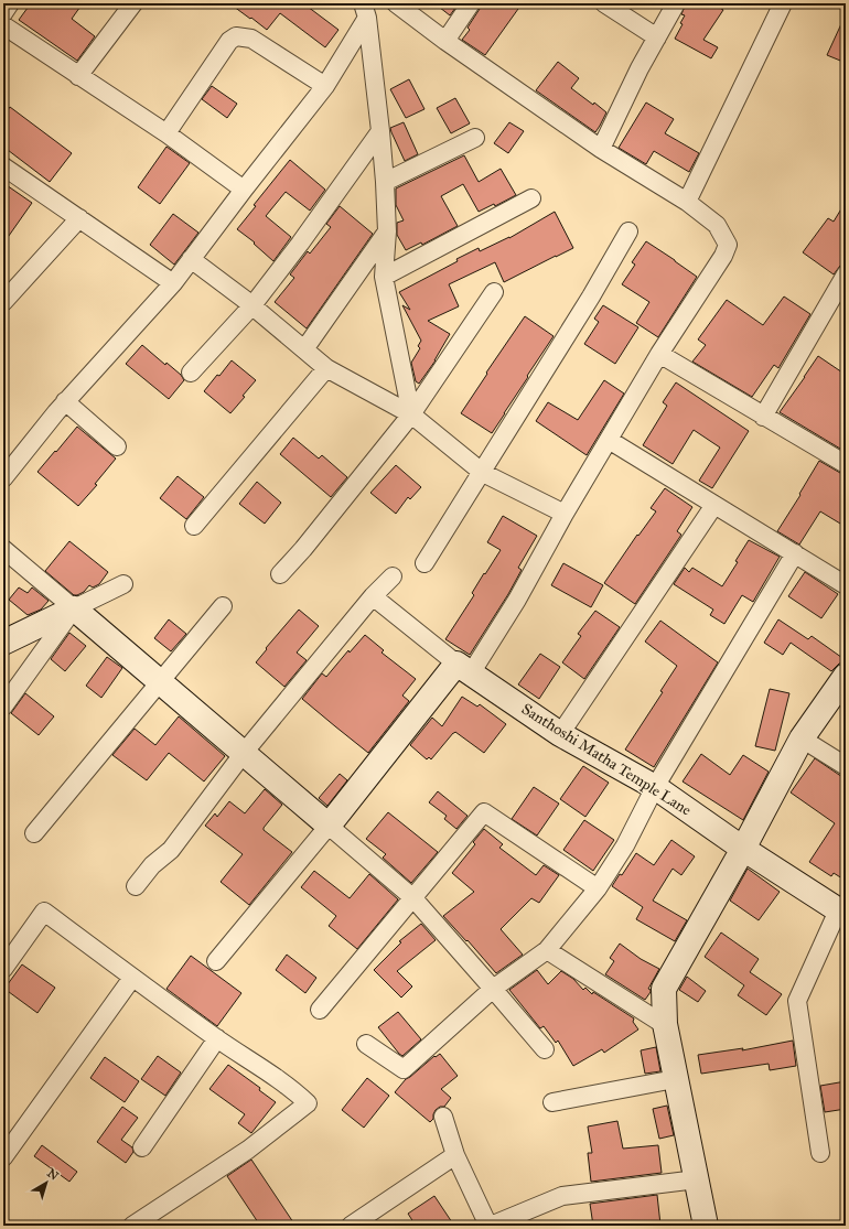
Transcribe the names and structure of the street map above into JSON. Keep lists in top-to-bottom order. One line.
{"streets":{"street":["Santhoshi Matha Temple Lane"]},"north":"top right"}
